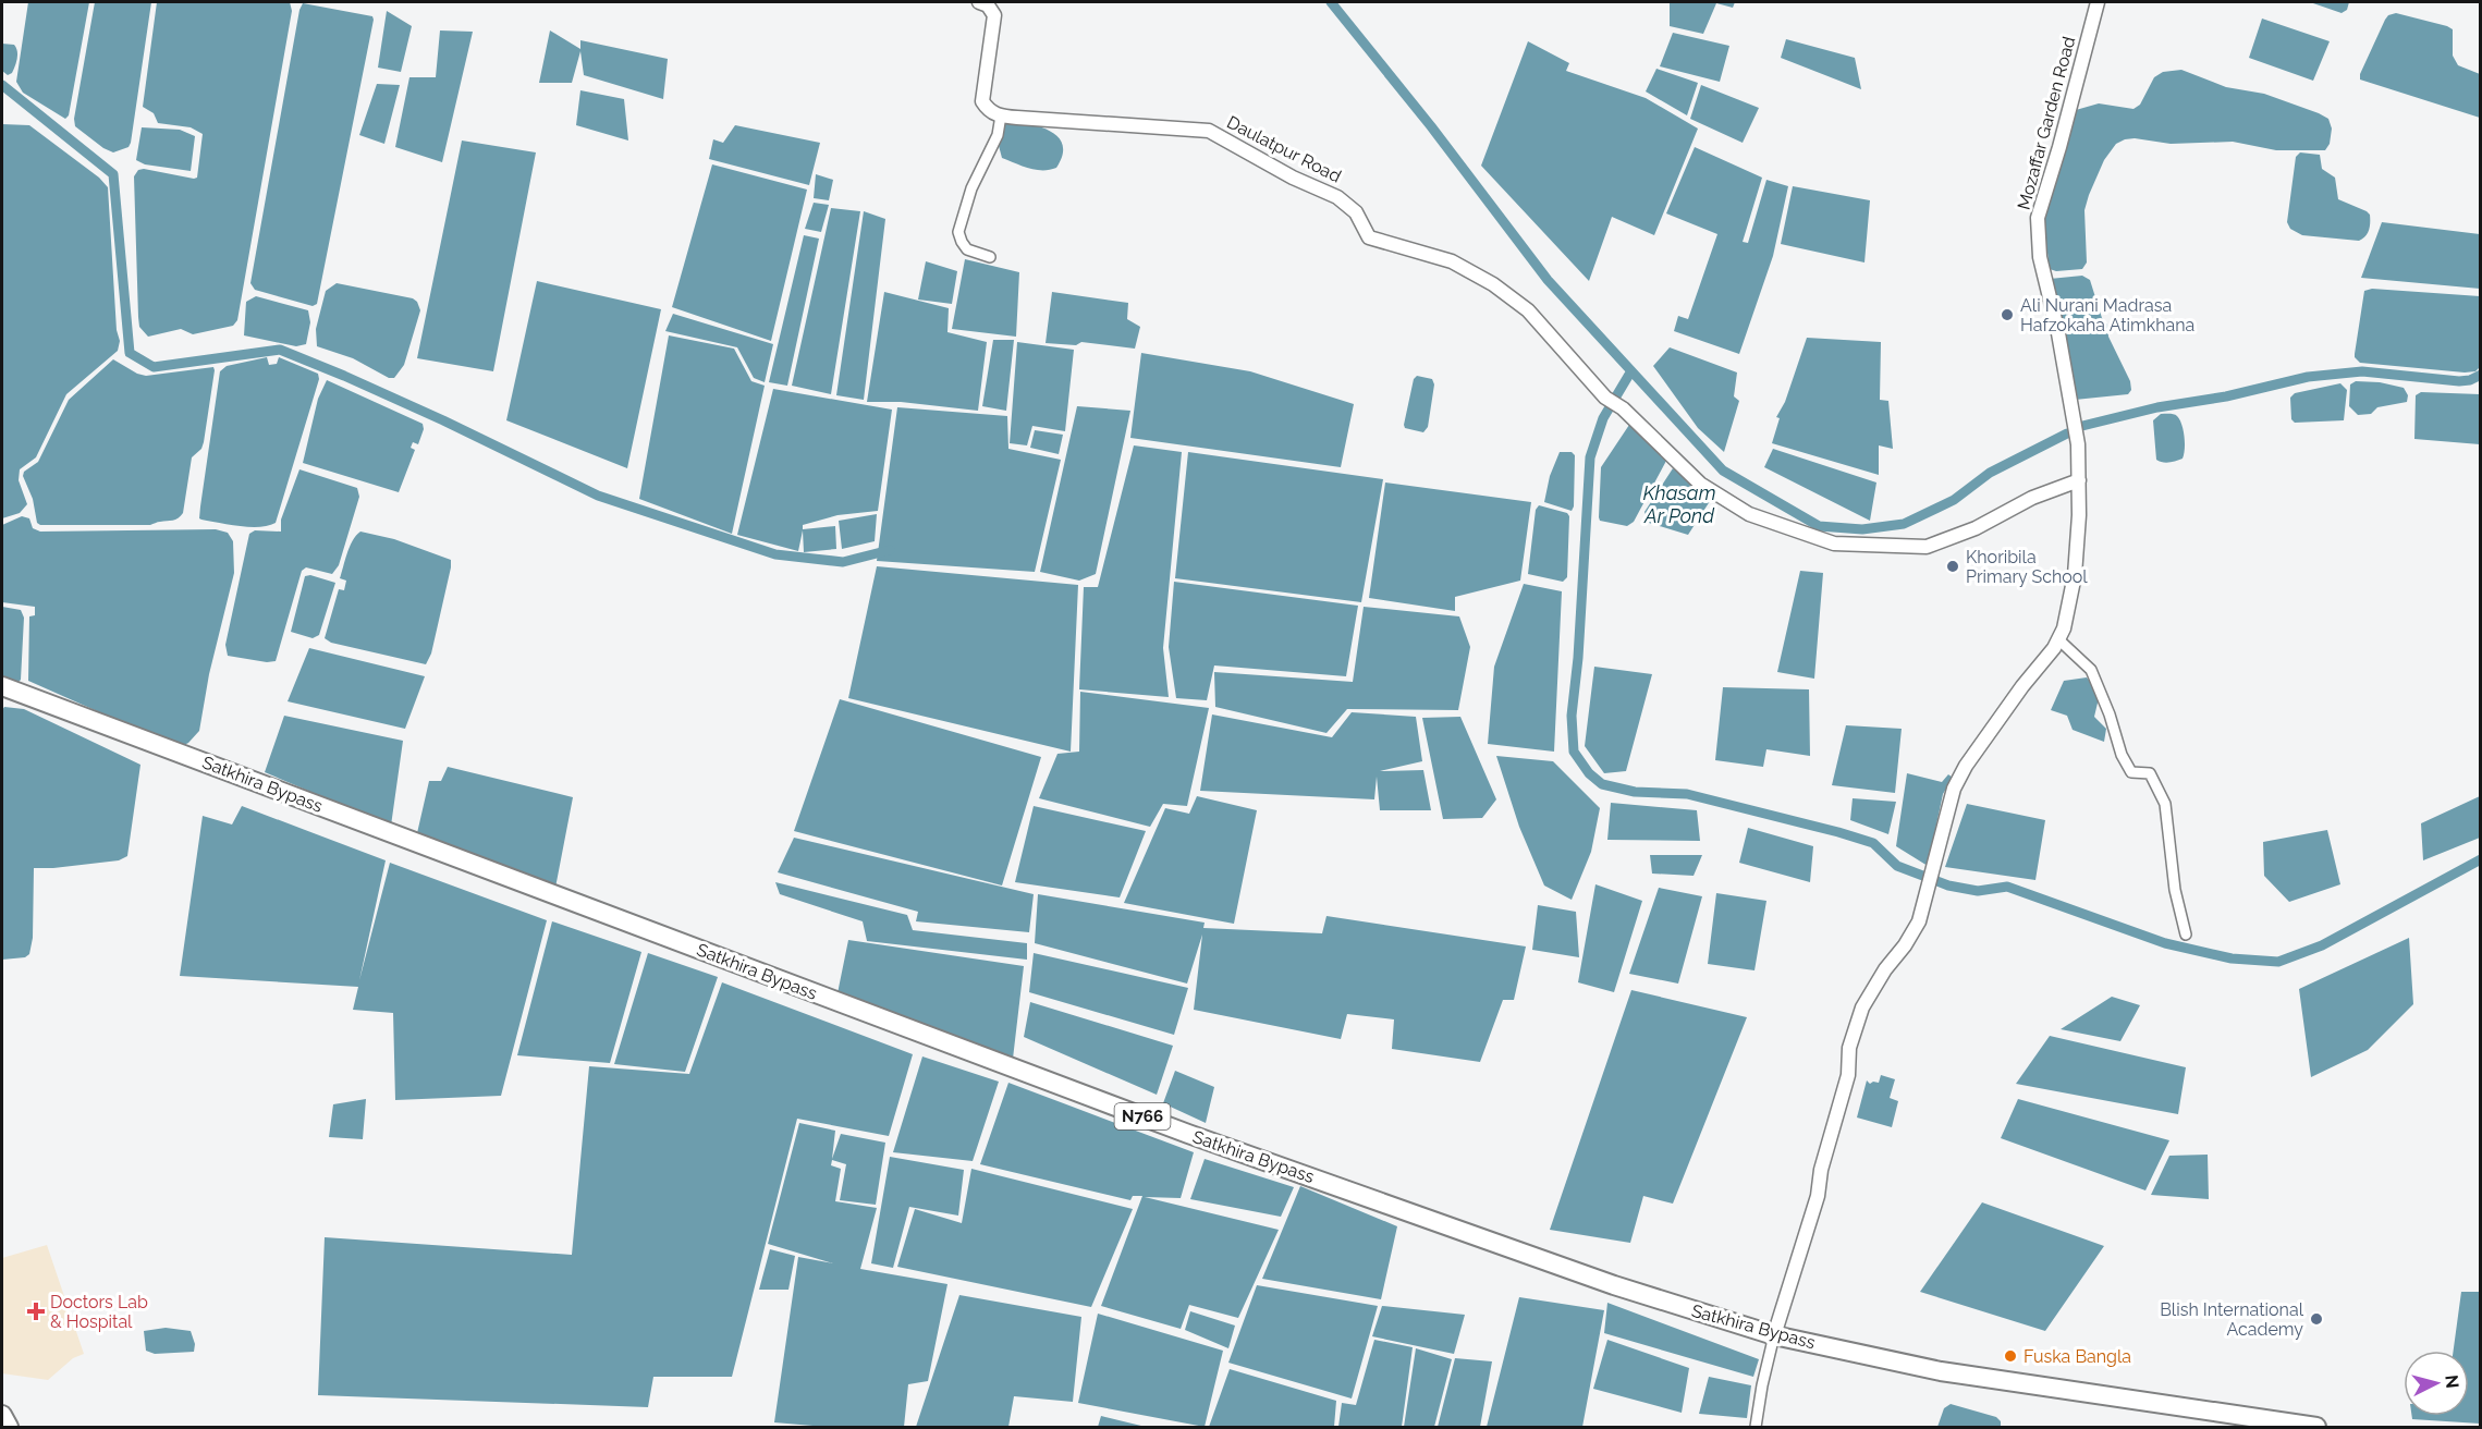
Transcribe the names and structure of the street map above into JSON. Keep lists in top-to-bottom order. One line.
{"streets":{"highway":["Satkhira Bypass","N766"],"street":["Mozaffar Garden Road","Daulatpur Road"]},"crossings":[["Mozaffar Garden Road","Daulatpur Road"]],"water":["Khasam Ar Pond"],"places":{"other":["Ali Nurani Madrasa Hafzokaha Atimkhana","Khoribila Primary School","Blish International Academy","Fuska Bangla"],"health":["Doctors Lab & Hospital"]},"north":"right"}
